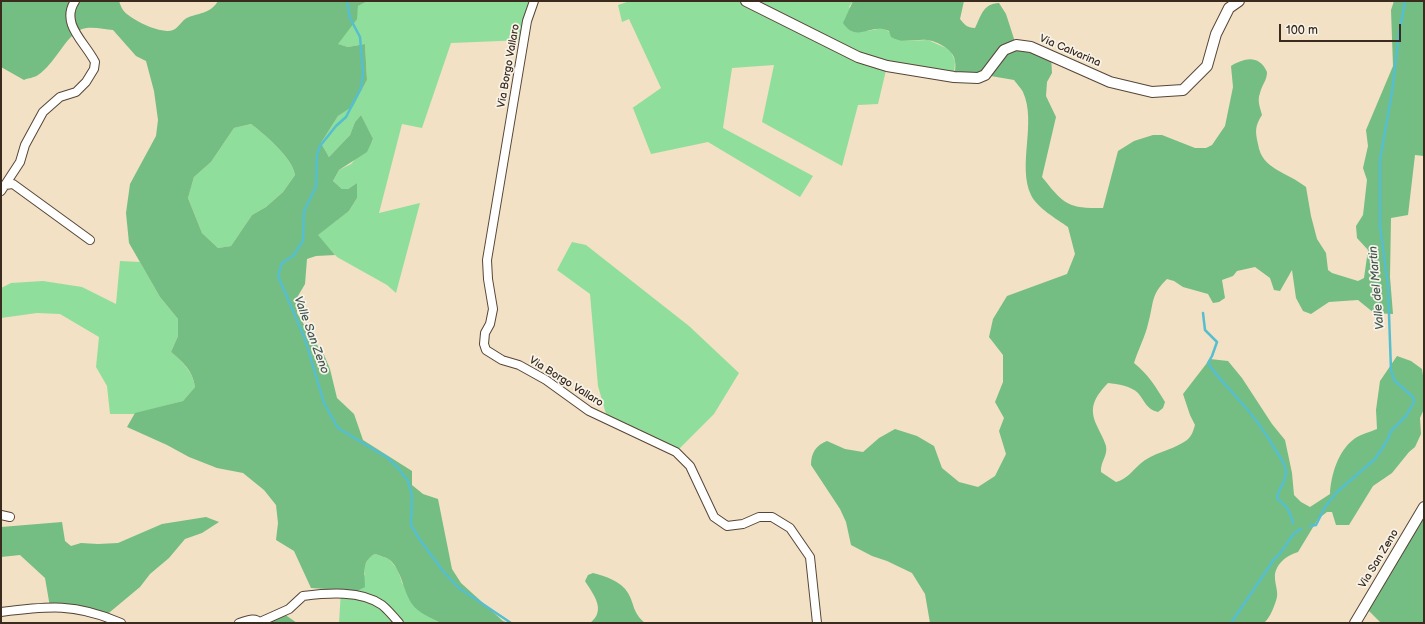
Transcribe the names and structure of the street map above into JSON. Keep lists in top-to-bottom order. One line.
{"streets":{"street":["Via Calvarina","Via Borgo Vallaro","Via San Zeno"]},"water":["Valle del Martin","Valle San Zeno"],"scale_bar":"100 m"}
